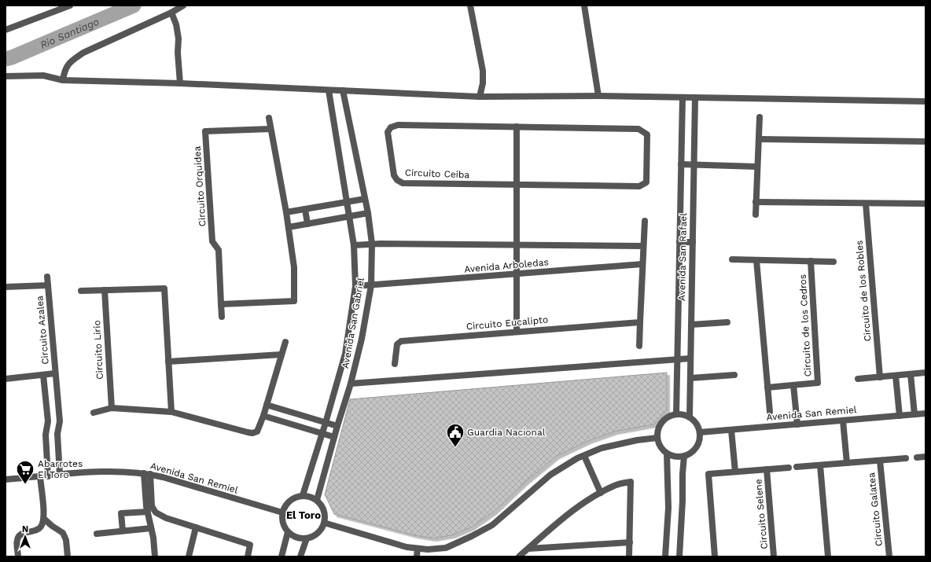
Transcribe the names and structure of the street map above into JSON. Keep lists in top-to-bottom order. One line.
{"streets":{"street":["Circuito Ceiba","Circuito Orquídea","Avenida San Rafael","Avenida Arboledas","Circuito de los Robles","Avenida San Gabriel","Circuito Eucalipto","Circuito de los Cedros","Circuito Azalea","Circuito Lirio","Avenida San Remiel","Circuito Galatea","Circuito Selene"]},"crossings":[["Avenida San Rafael","Avenida San Remiel"],["Avenida Arboledas","Avenida San Gabriel"],["Avenida San Gabriel","Avenida San Remiel"],["Circuito de los Cedros","Avenida San Remiel"],["Circuito Azalea","Avenida San Remiel"]],"districts":["El Toro"],"water":["Rio Santiago"],"places":{"public building":["Guardia Nacional"],"supermarket":["Abarrotes El Toro"]},"north":"top"}
